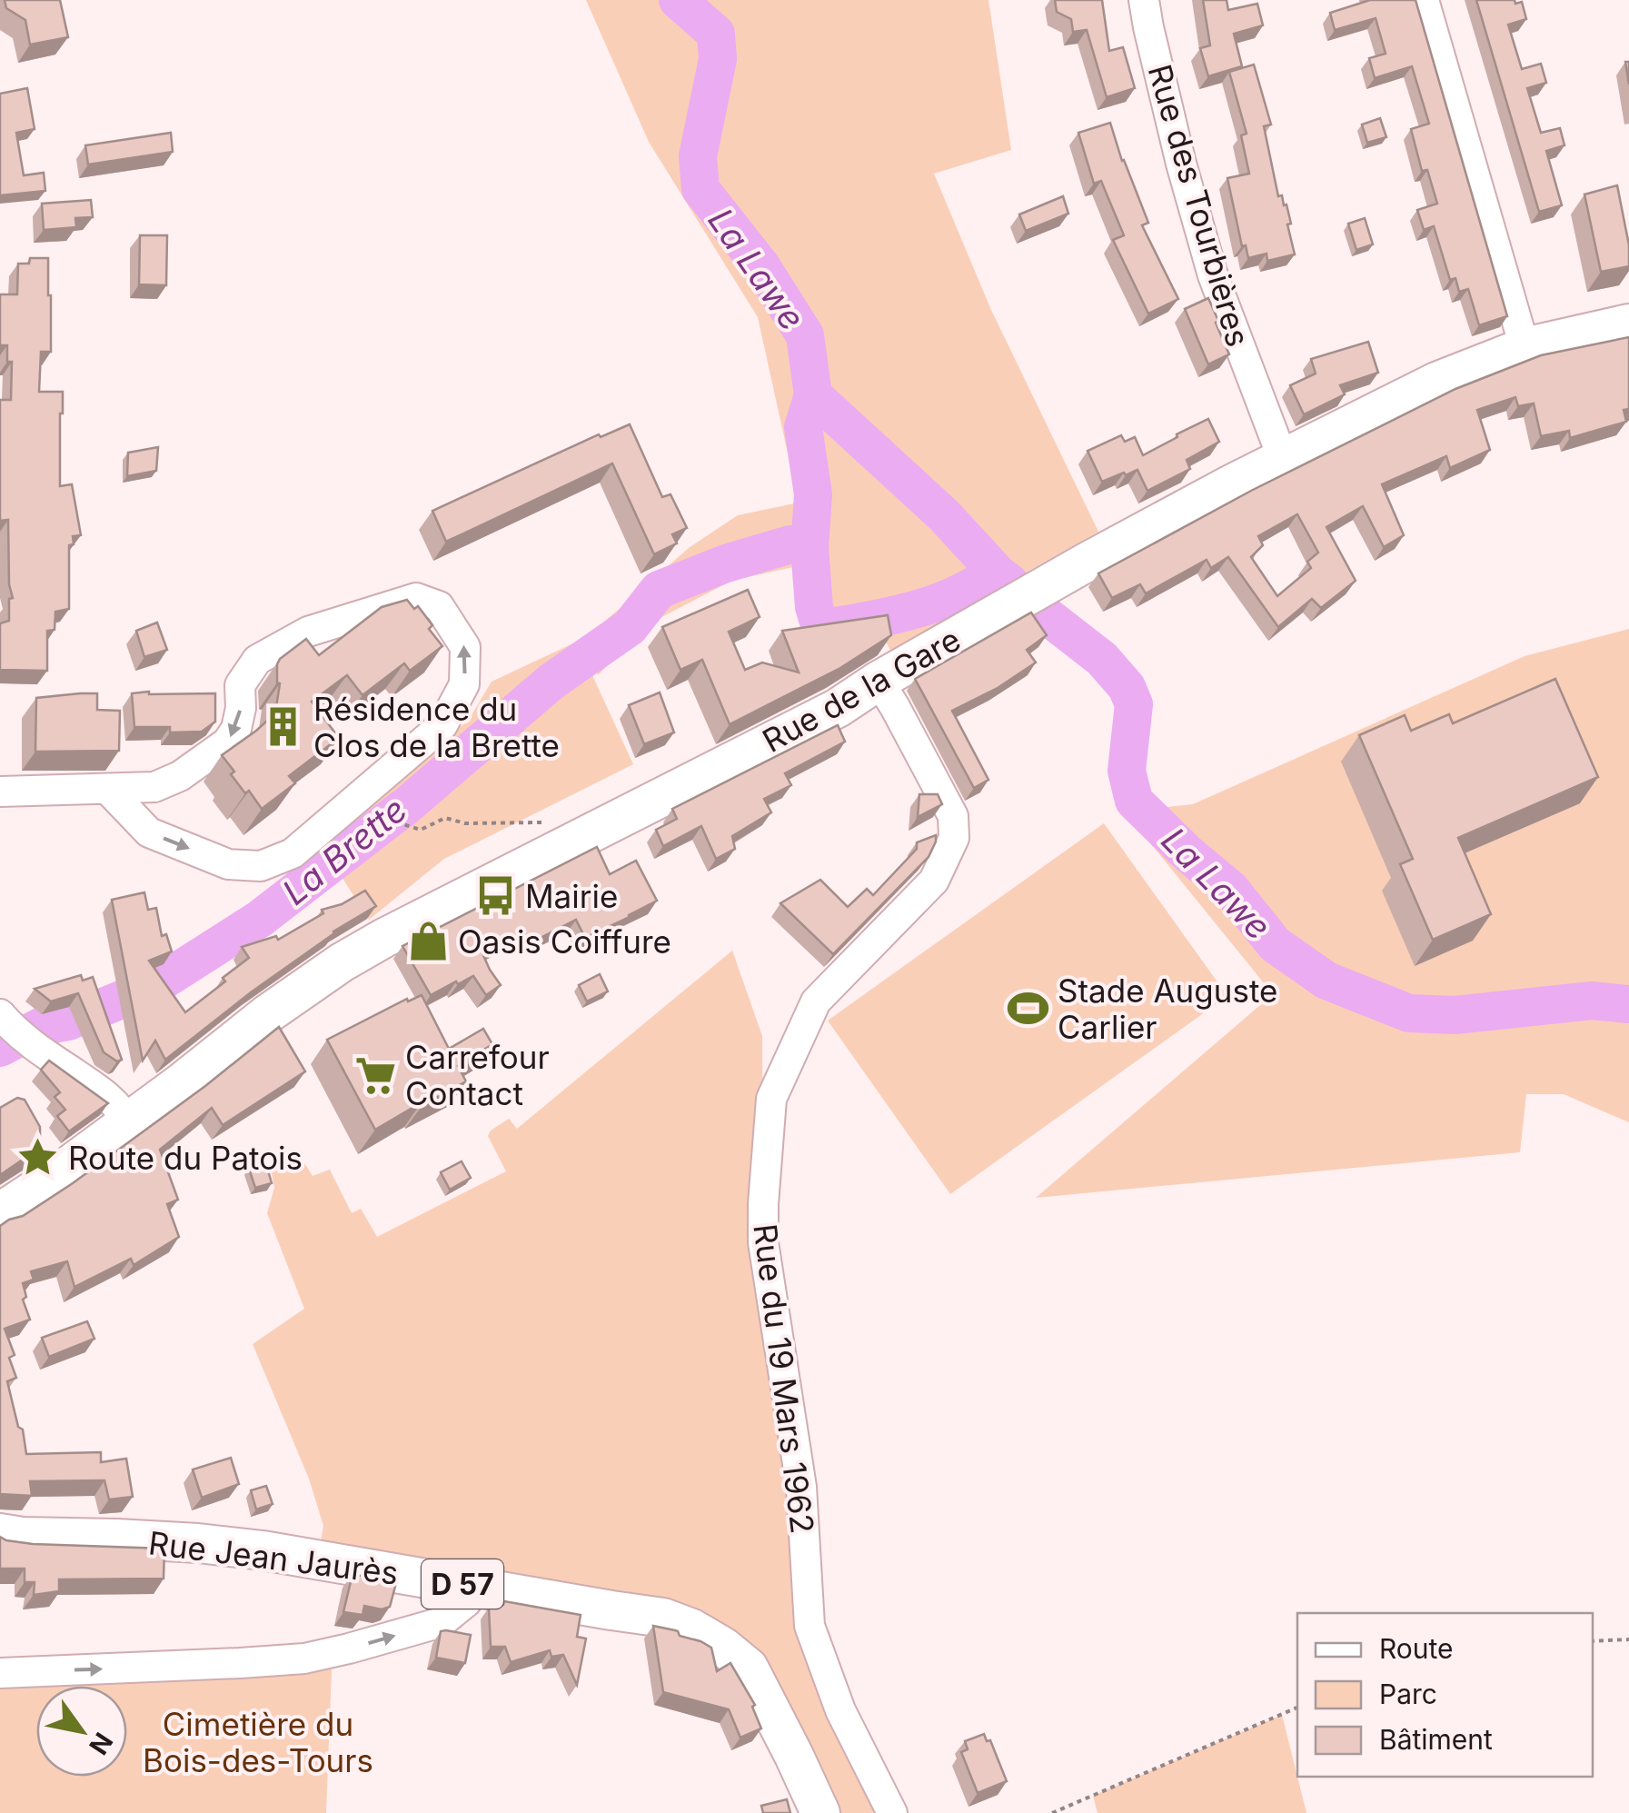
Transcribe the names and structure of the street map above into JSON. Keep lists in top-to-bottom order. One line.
{"streets":{"main road":["Rue de la Gare","Rue Jean Jaurès","D 57"],"street":["Rue des Tourbières","Rue du 19 Mars 1962"]},"crossings":[["Rue des Tourbières","Rue de la Gare"],["Rue de la Gare","Rue du 19 Mars 1962"]],"water":["La Lawe","La Brette"],"parks":["Cimetière du Bois-des-Tours"],"places":{"building":["Résidence du Clos de la Brette"],"bus stop":["Mairie"],"shop":["Oasis Coiffure"],"sports":["Stade Auguste Carlier"],"supermarket":["Carrefour Contact"],"place":["Route du Patois"]},"legend":["Route","Parc","Bâtiment"],"north":"bottom right"}
